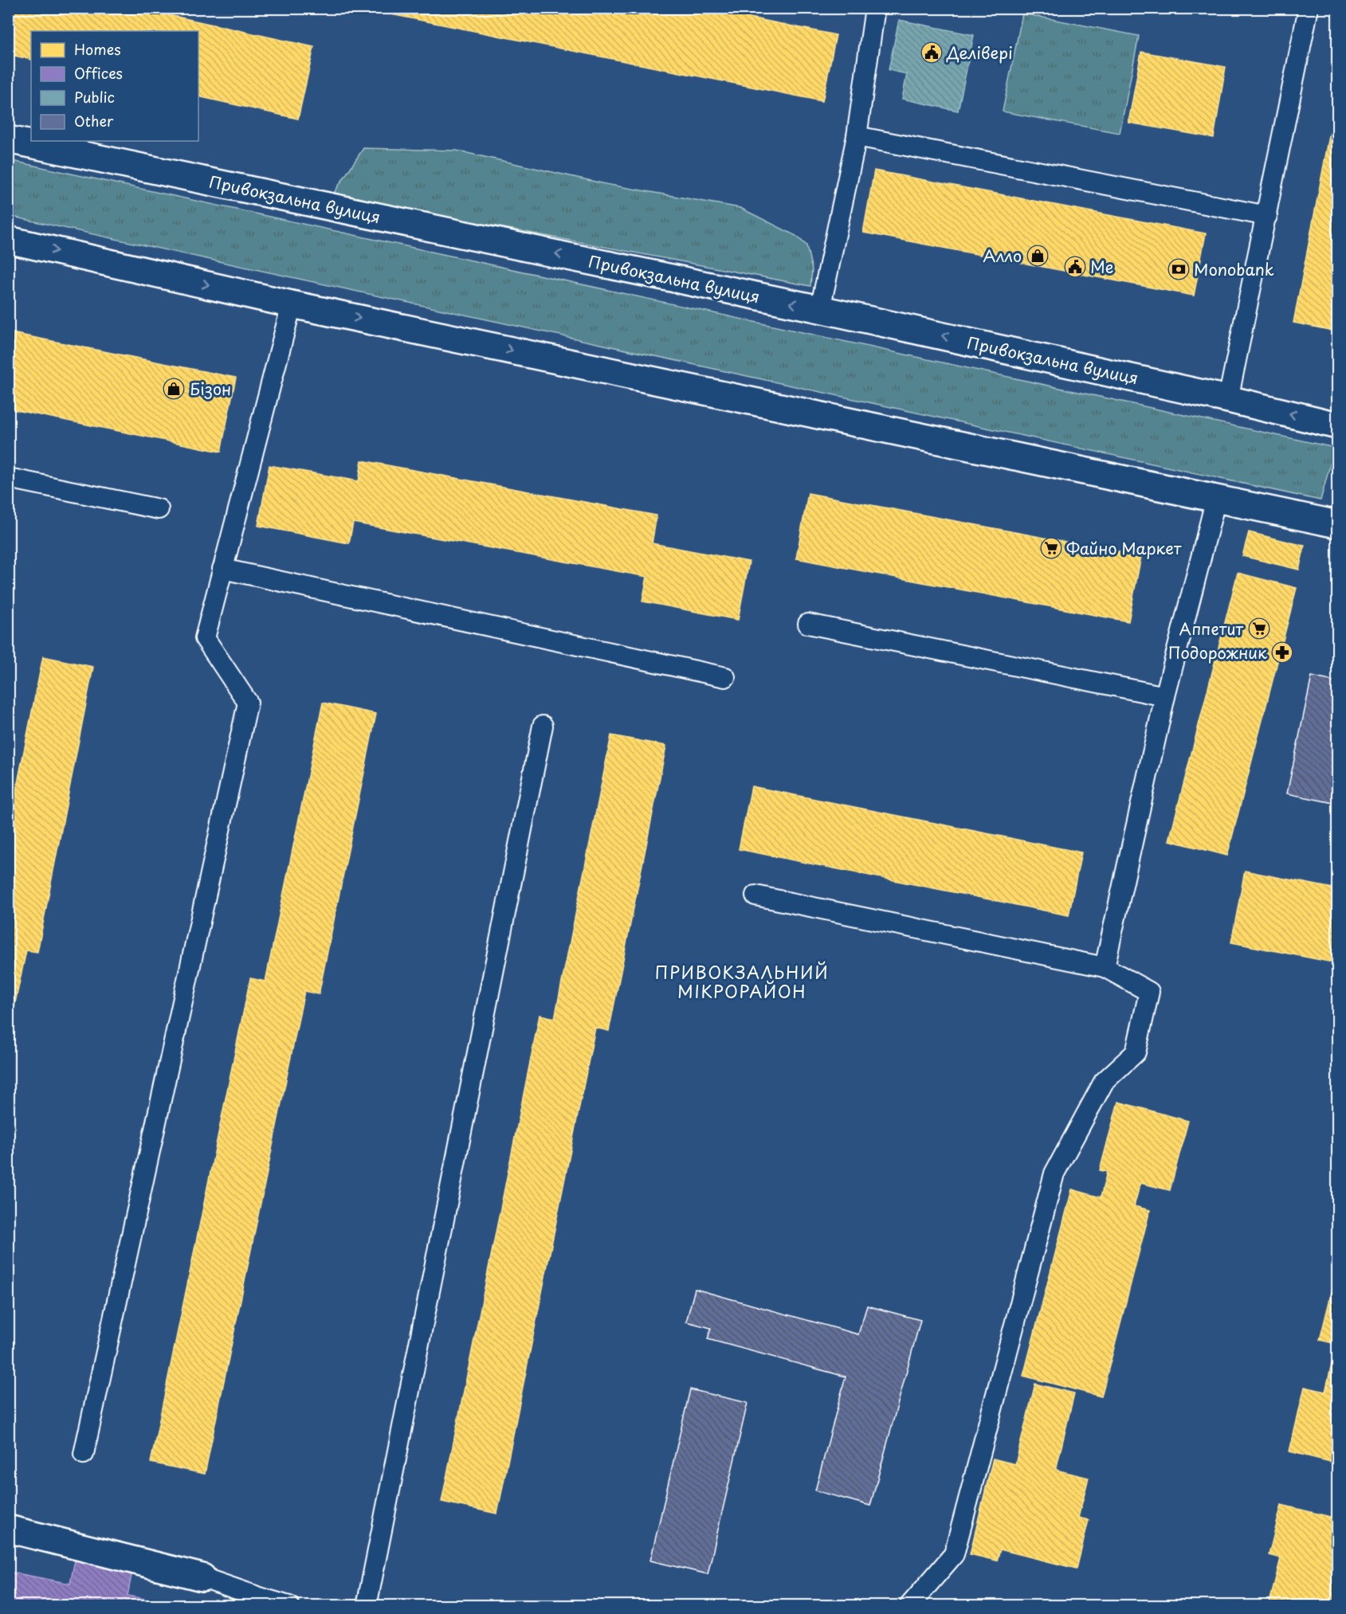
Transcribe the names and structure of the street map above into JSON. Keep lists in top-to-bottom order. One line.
{"streets":{"street":["Привокзальна вулиця"]},"districts":["ПРИВОКЗАЛЬНИЙ МІКРОРАЙОН"],"places":{"public building":["Делівері","Me"],"shop":["Алло","Бізон"],"bank":["Monobank"],"supermarket":["Файно Маркет","Аппетит"],"pharmacy":["Подорожник"]},"legend":["Homes","Offices","Public","Other"]}
